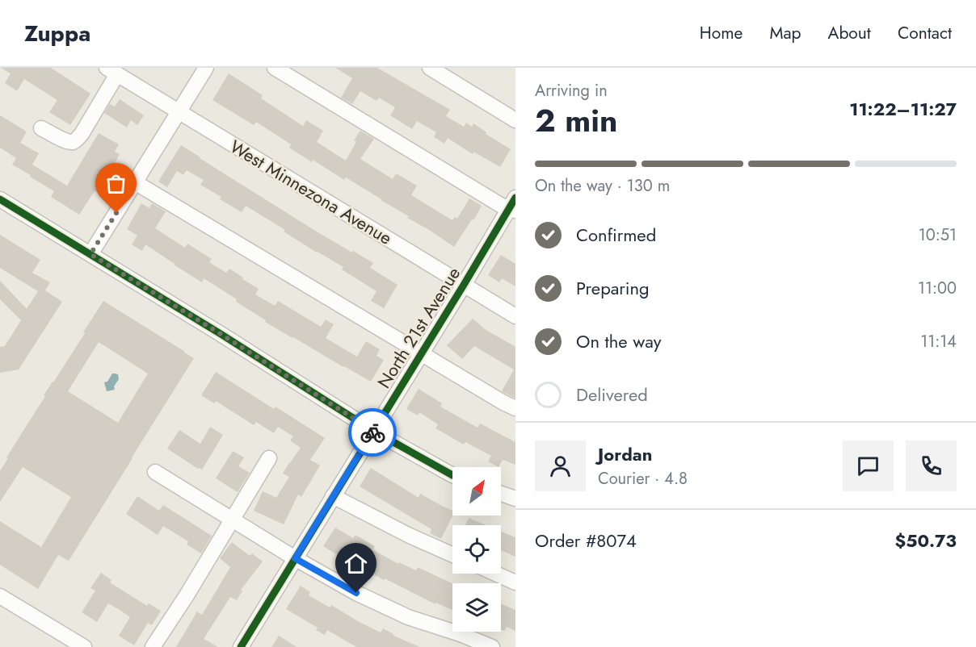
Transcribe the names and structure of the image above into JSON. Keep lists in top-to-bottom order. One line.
{"streets":{"street":["West Minnezona Avenue","North 21st Avenue"]},"crossings":[["West Minnezona Avenue","North 21st Avenue"]],"north":"top right","page":{"header":"Zuppa","nav":["Home","Map","About","Contact"],"heading":["2 min","Arriving in","11:22–11:27"],"panel":["Jordan","Courier · 4.8","Order #8074","$50.73"],"bar":"On the way · 130 m","list":[["Confirmed","10:51"],["Preparing","11:00"],["On the way","11:14"],"Delivered"]}}
